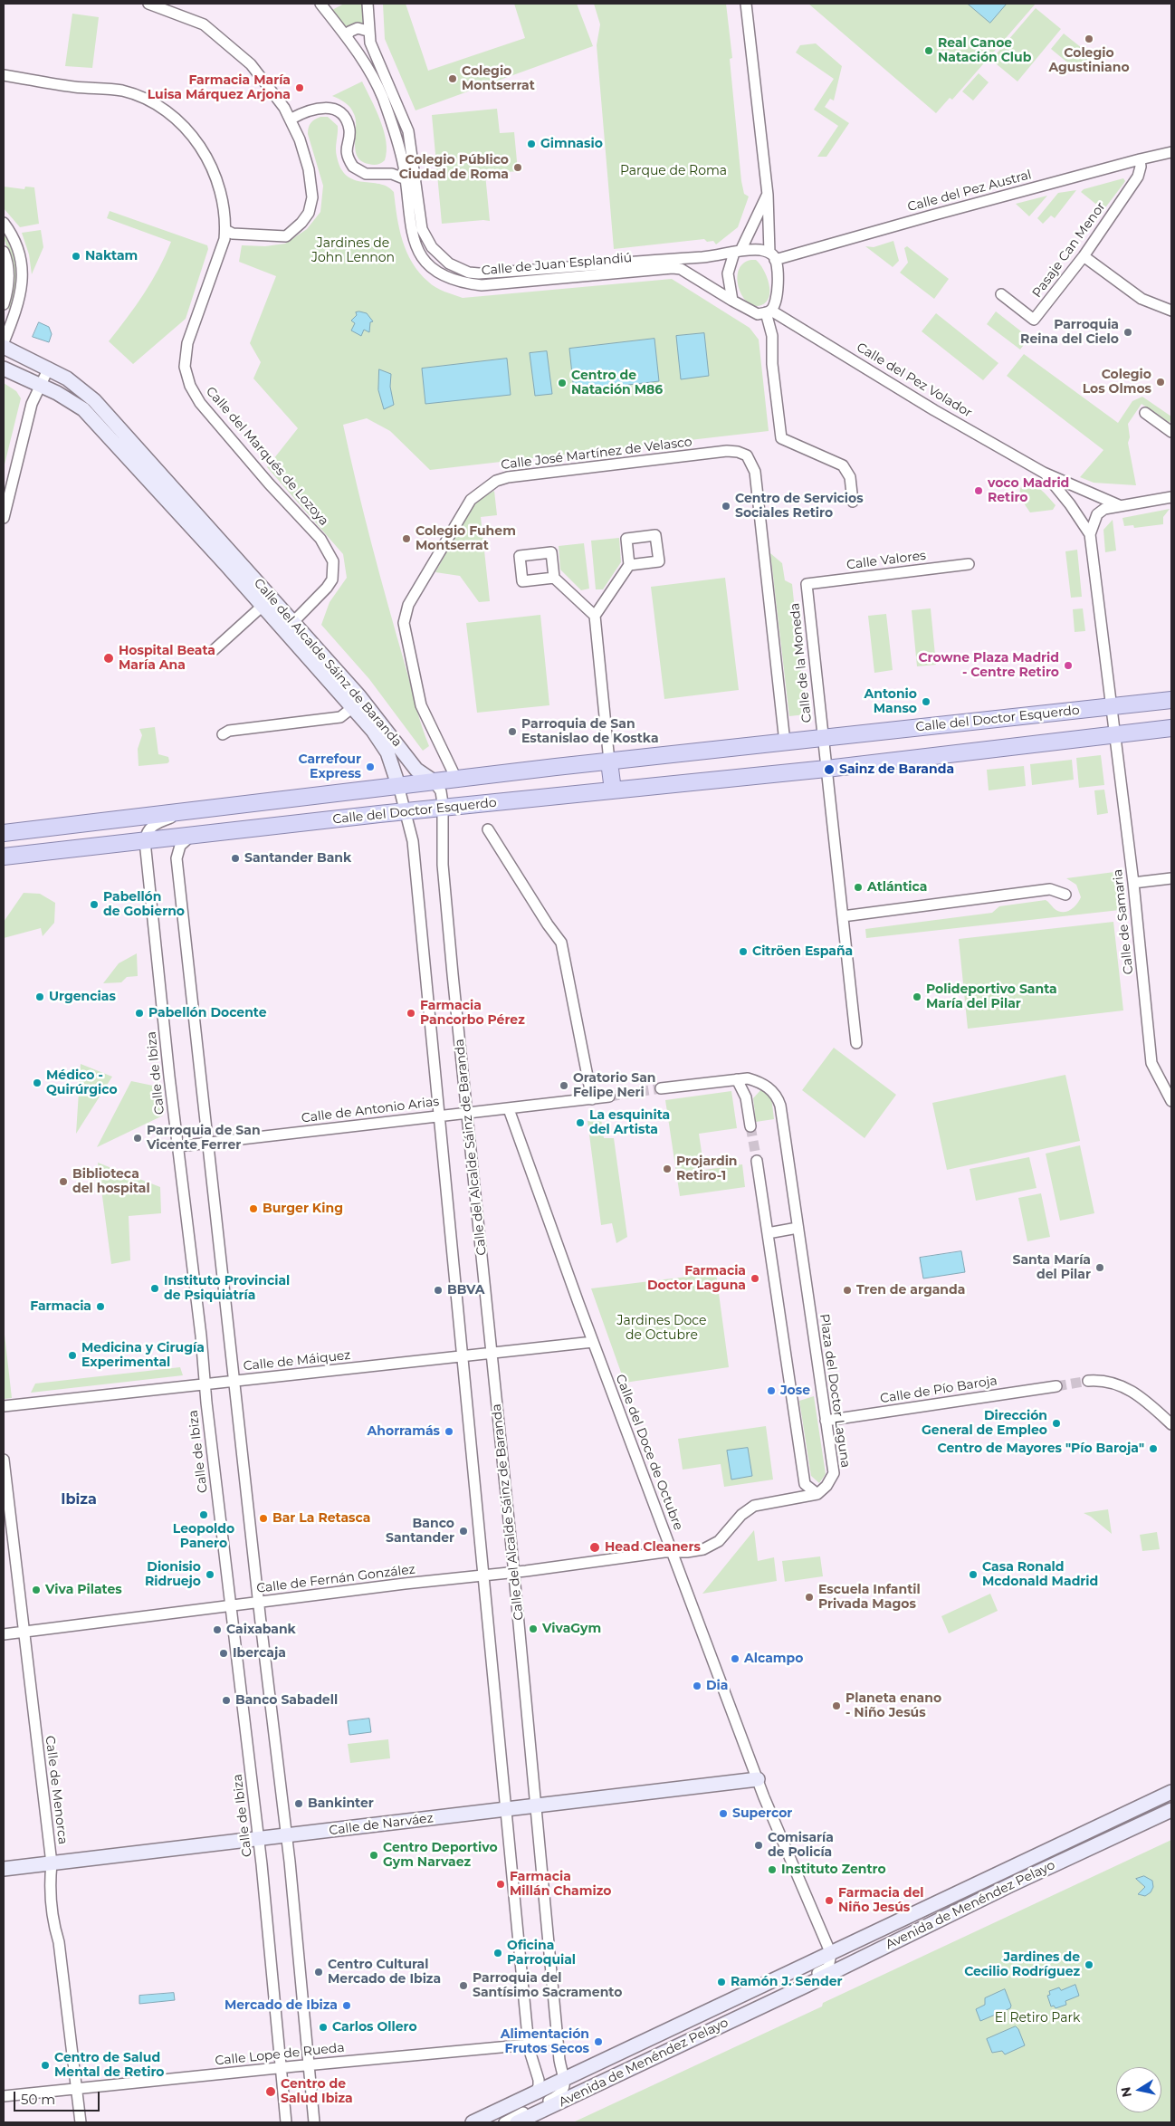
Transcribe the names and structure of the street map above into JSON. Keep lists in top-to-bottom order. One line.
{"streets":{"main road":["Calle del Doctor Esquerdo"],"street":["Calle del Pez Austral","Pasaje Can Menor","Calle de Juan Esplandiú","Calle del Pez Volador","Calle José Martínez de Velasco","Calle del Marqués de Lozoya","Calle Valores","Calle del Alcalde Sáinz de Baranda","Calle de la Moneda","Calle de Samaria","Calle de Ibiza","Calle de Antonio Arias","Calle de Máiquez","Calle de Pío Baroja","Plaza del Doctor Laguna","Calle del Doce de Octubre","Calle de Fernán González","Calle de Menorca","Calle de Narváez","Avenida de Menéndez Pelayo","Calle Lope de Rueda"]},"crossings":[["Calle del Pez Austral","Pasaje Can Menor"],["Calle del Pez Austral","Calle de Juan Esplandiú"],["Calle del Pez Austral","Calle del Pez Volador"],["Calle de Juan Esplandiú","Calle del Pez Volador"],["Calle del Pez Volador","Calle del Doctor Esquerdo"],["Calle del Pez Volador","Calle de Samaria"],["Calle José Martínez de Velasco","Calle del Doctor Esquerdo"],["Calle del Marqués de Lozoya","Calle del Alcalde Sáinz de Baranda"],["Calle Valores","Calle de la Moneda"],["Calle del Alcalde Sáinz de Baranda","Calle del Doctor Esquerdo"],["Calle del Alcalde Sáinz de Baranda","Calle de Antonio Arias"],["Calle del Alcalde Sáinz de Baranda","Calle de Máiquez"],["Calle del Alcalde Sáinz de Baranda","Calle de Fernán González"],["Calle del Alcalde Sáinz de Baranda","Calle de Narváez"],["Calle del Alcalde Sáinz de Baranda","Avenida de Menéndez Pelayo"],["Calle del Alcalde Sáinz de Baranda","Calle Lope de Rueda"],["Calle de la Moneda","Calle del Doctor Esquerdo"],["Calle del Doctor Esquerdo","Calle de Samaria"],["Calle del Doctor Esquerdo","Calle de Ibiza"],["Calle de Ibiza","Calle de Antonio Arias"],["Calle de Ibiza","Calle de Máiquez"],["Calle de Ibiza","Calle de Fernán González"],["Calle de Ibiza","Calle de Narváez"],["Calle de Ibiza","Calle Lope de Rueda"],["Calle de Antonio Arias","Calle del Doce de Octubre"],["Calle de Máiquez","Calle del Doce de Octubre"],["Calle de Pío Baroja","Plaza del Doctor Laguna"],["Calle del Doce de Octubre","Calle de Fernán González"],["Calle del Doce de Octubre","Calle de Narváez"],["Calle del Doce de Octubre","Avenida de Menéndez Pelayo"],["Calle de Fernán González","Calle de Menorca"],["Calle de Menorca","Calle de Narváez"],["Calle de Menorca","Calle Lope de Rueda"]],"districts":["Ibiza"],"parks":["Parque de Roma","Jardines de John Lennon","Jardines Doce de Octubre","El Retiro Park"],"places":["Colegio Agustiniano","Real Canoe Natación Club","Colegio Montserrat","Farmacia María Luisa Márquez Arjona","Gimnasio","Colegio Público Ciudad de Roma","Naktam","Parroquia Reina del Cielo","Colegio Los Olmos","Centro de Natación M86","voco Madrid Retiro","Centro de Servicios Sociales Retiro","Colegio Fuhem Montserrat","Hospital Beata María Ana","Crowne Plaza Madrid - Centre Retiro","Antonio Manso","Parroquia de San Estanislao de Kostka","Carrefour Express","Sainz de Baranda","Santander Bank","Atlántica","Pabellón de Gobierno","Citröen España","Urgencias","Polideportivo Santa María del Pilar","Pabellón Docente","Farmacia Pancorbo Pérez","Médico - Quirúrgico","Oratorio San Felipe Neri","La esquinita del Artista","Parroquia de San Vicente Ferrer","Projardin Retiro-1","Biblioteca del hospital","Burger King","Santa María del Pilar","Farmacia Doctor Laguna","Instituto Provincial de Psiquiatría","BBVA","Tren de arganda","Farmacia","Medicina y Cirugía Experimental","Jose","Dirección General de Empleo","Ahorramás","Centro de Mayores \"Pío Baroja\"","Leopoldo Panero","Bar La Retasca","Banco Santander","Head Cleaners","Dionisio Ridruejo","Casa Ronald Mcdonald Madrid","Viva Pilates","Escuela Infantil Privada Magos","VivaGym","Caixabank","Ibercaja","Alcampo","Dia","Banco Sabadell","Planeta enano - Niño Jesús","Bankinter","Supercor","Comisaría de Policía","Centro Deportivo Gym Narvaez","Instituto Zentro","Farmacia Millán Chamizo","Farmacia del Niño Jesús","Oficina Parroquial","Jardines de Cecilio Rodríguez","Centro Cultural Mercado de Ibiza","Ramón J. Sender","Parroquia del Santísimo Sacramento","Mercado de Ibiza","Carlos Ollero","Alimentación Frutos Secos","Centro de Salud Mental de Retiro","Centro de Salud Ibiza"],"scale_bar":"50 m","north":"left"}
